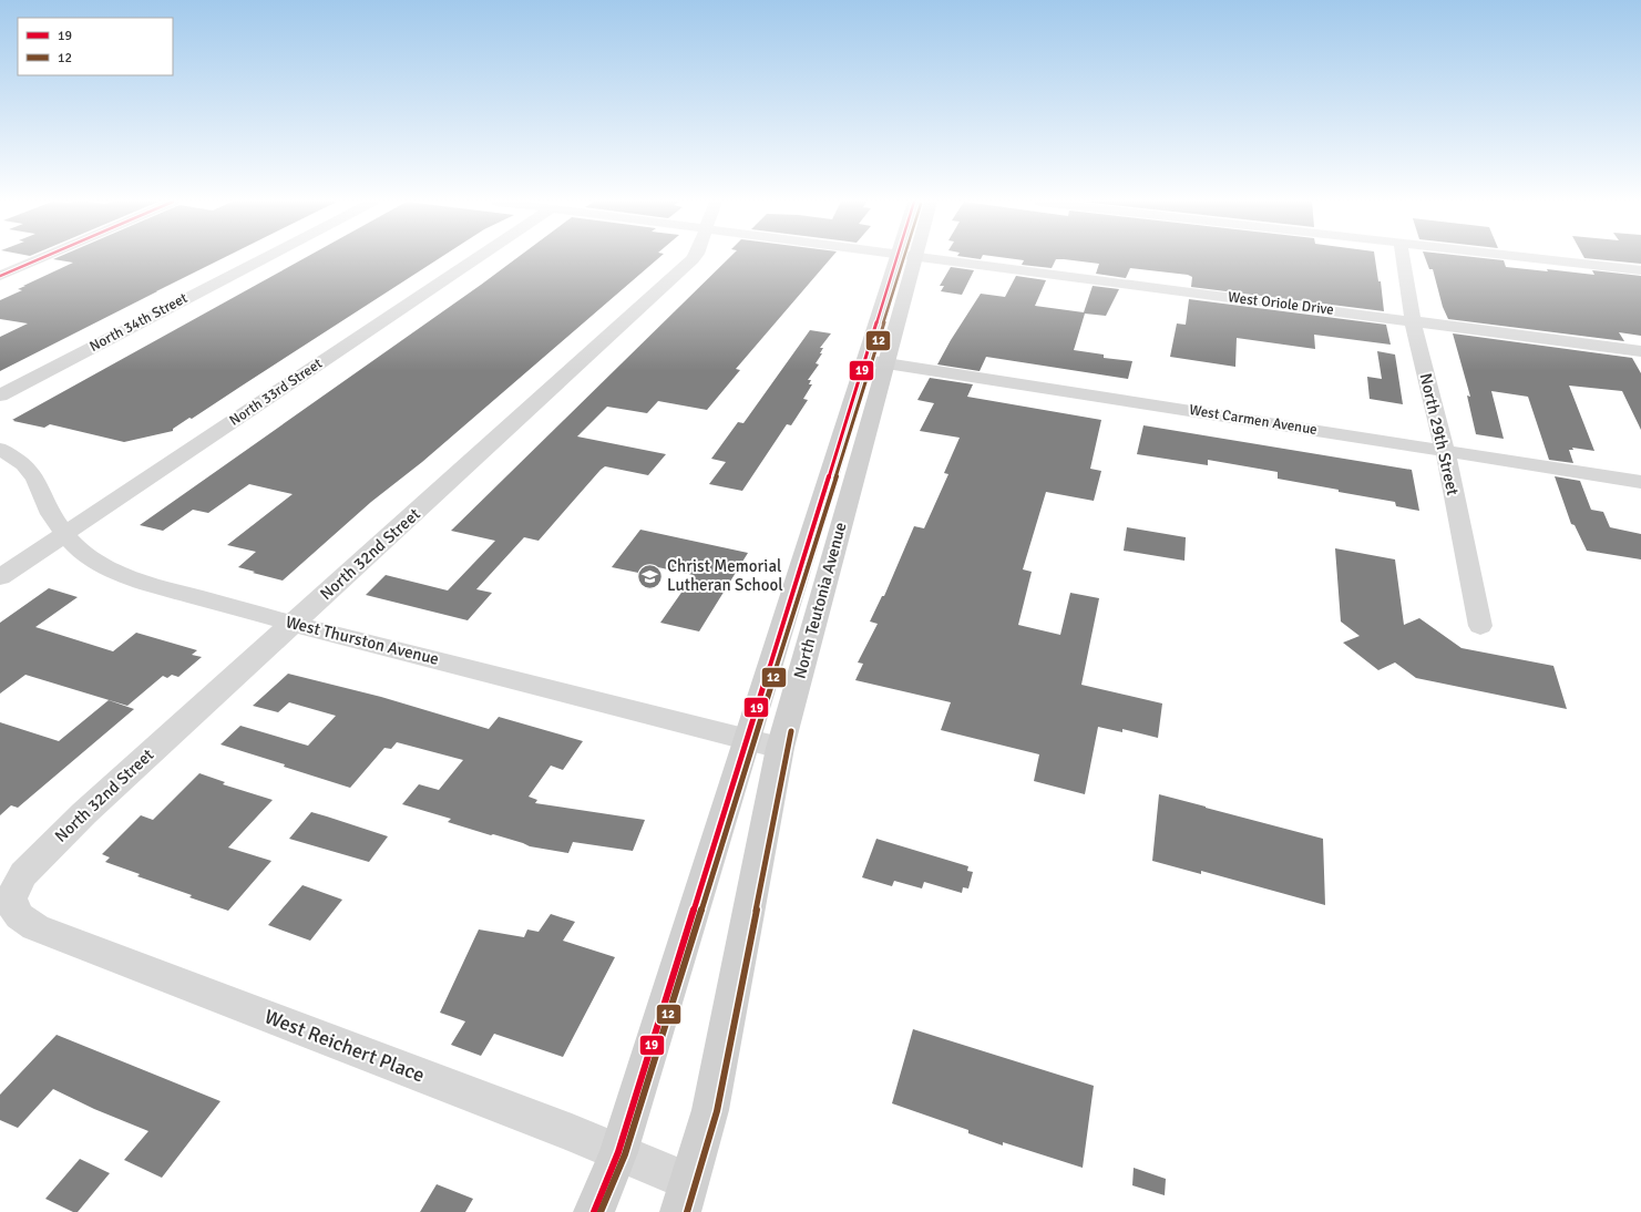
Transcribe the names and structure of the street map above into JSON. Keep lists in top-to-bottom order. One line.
{"streets":{"main road":["North Teutonia Avenue"],"street":["West Oriole Drive","North 34th Street","North 33rd Street","West Carmen Avenue","North 29th Street","North 32nd Street","West Thurston Avenue","West Reichert Place"]},"crossings":[["West Oriole Drive","North 29th Street"],["North 33rd Street","West Thurston Avenue"],["West Carmen Avenue","North 29th Street"],["West Carmen Avenue","North Teutonia Avenue"],["North 32nd Street","West Thurston Avenue"],["North 32nd Street","West Reichert Place"],["North Teutonia Avenue","West Thurston Avenue"],["North Teutonia Avenue","West Reichert Place"]],"places":{"school or university":["Christ Memorial Lutheran School"]},"lines":["transit line 19","transit line 12"],"legend":["19","12"]}
